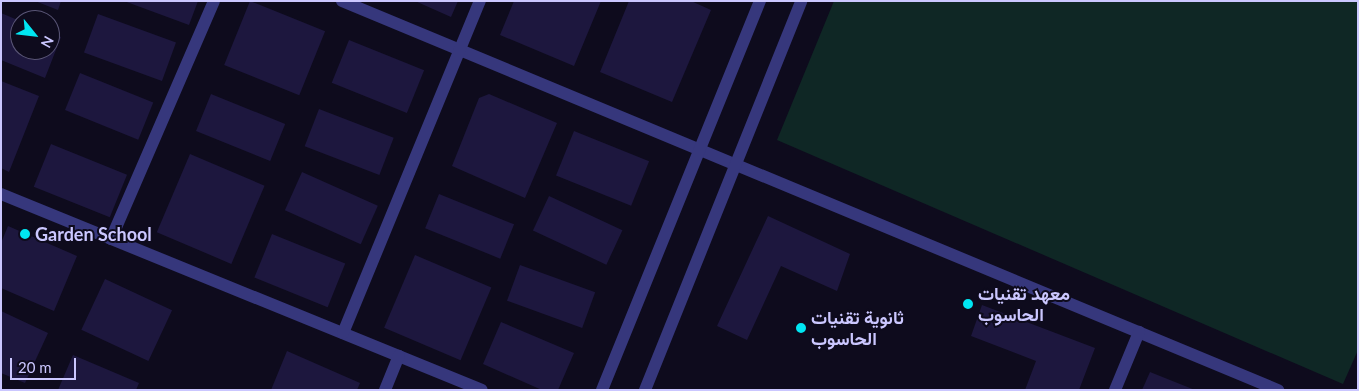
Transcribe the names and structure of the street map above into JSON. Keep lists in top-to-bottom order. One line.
{"places":["Garden School","معهد تقنيات الحاسوب","ثانوية تقنيات الحاسوب"],"scale_bar":"20 m","north":"bottom right"}
